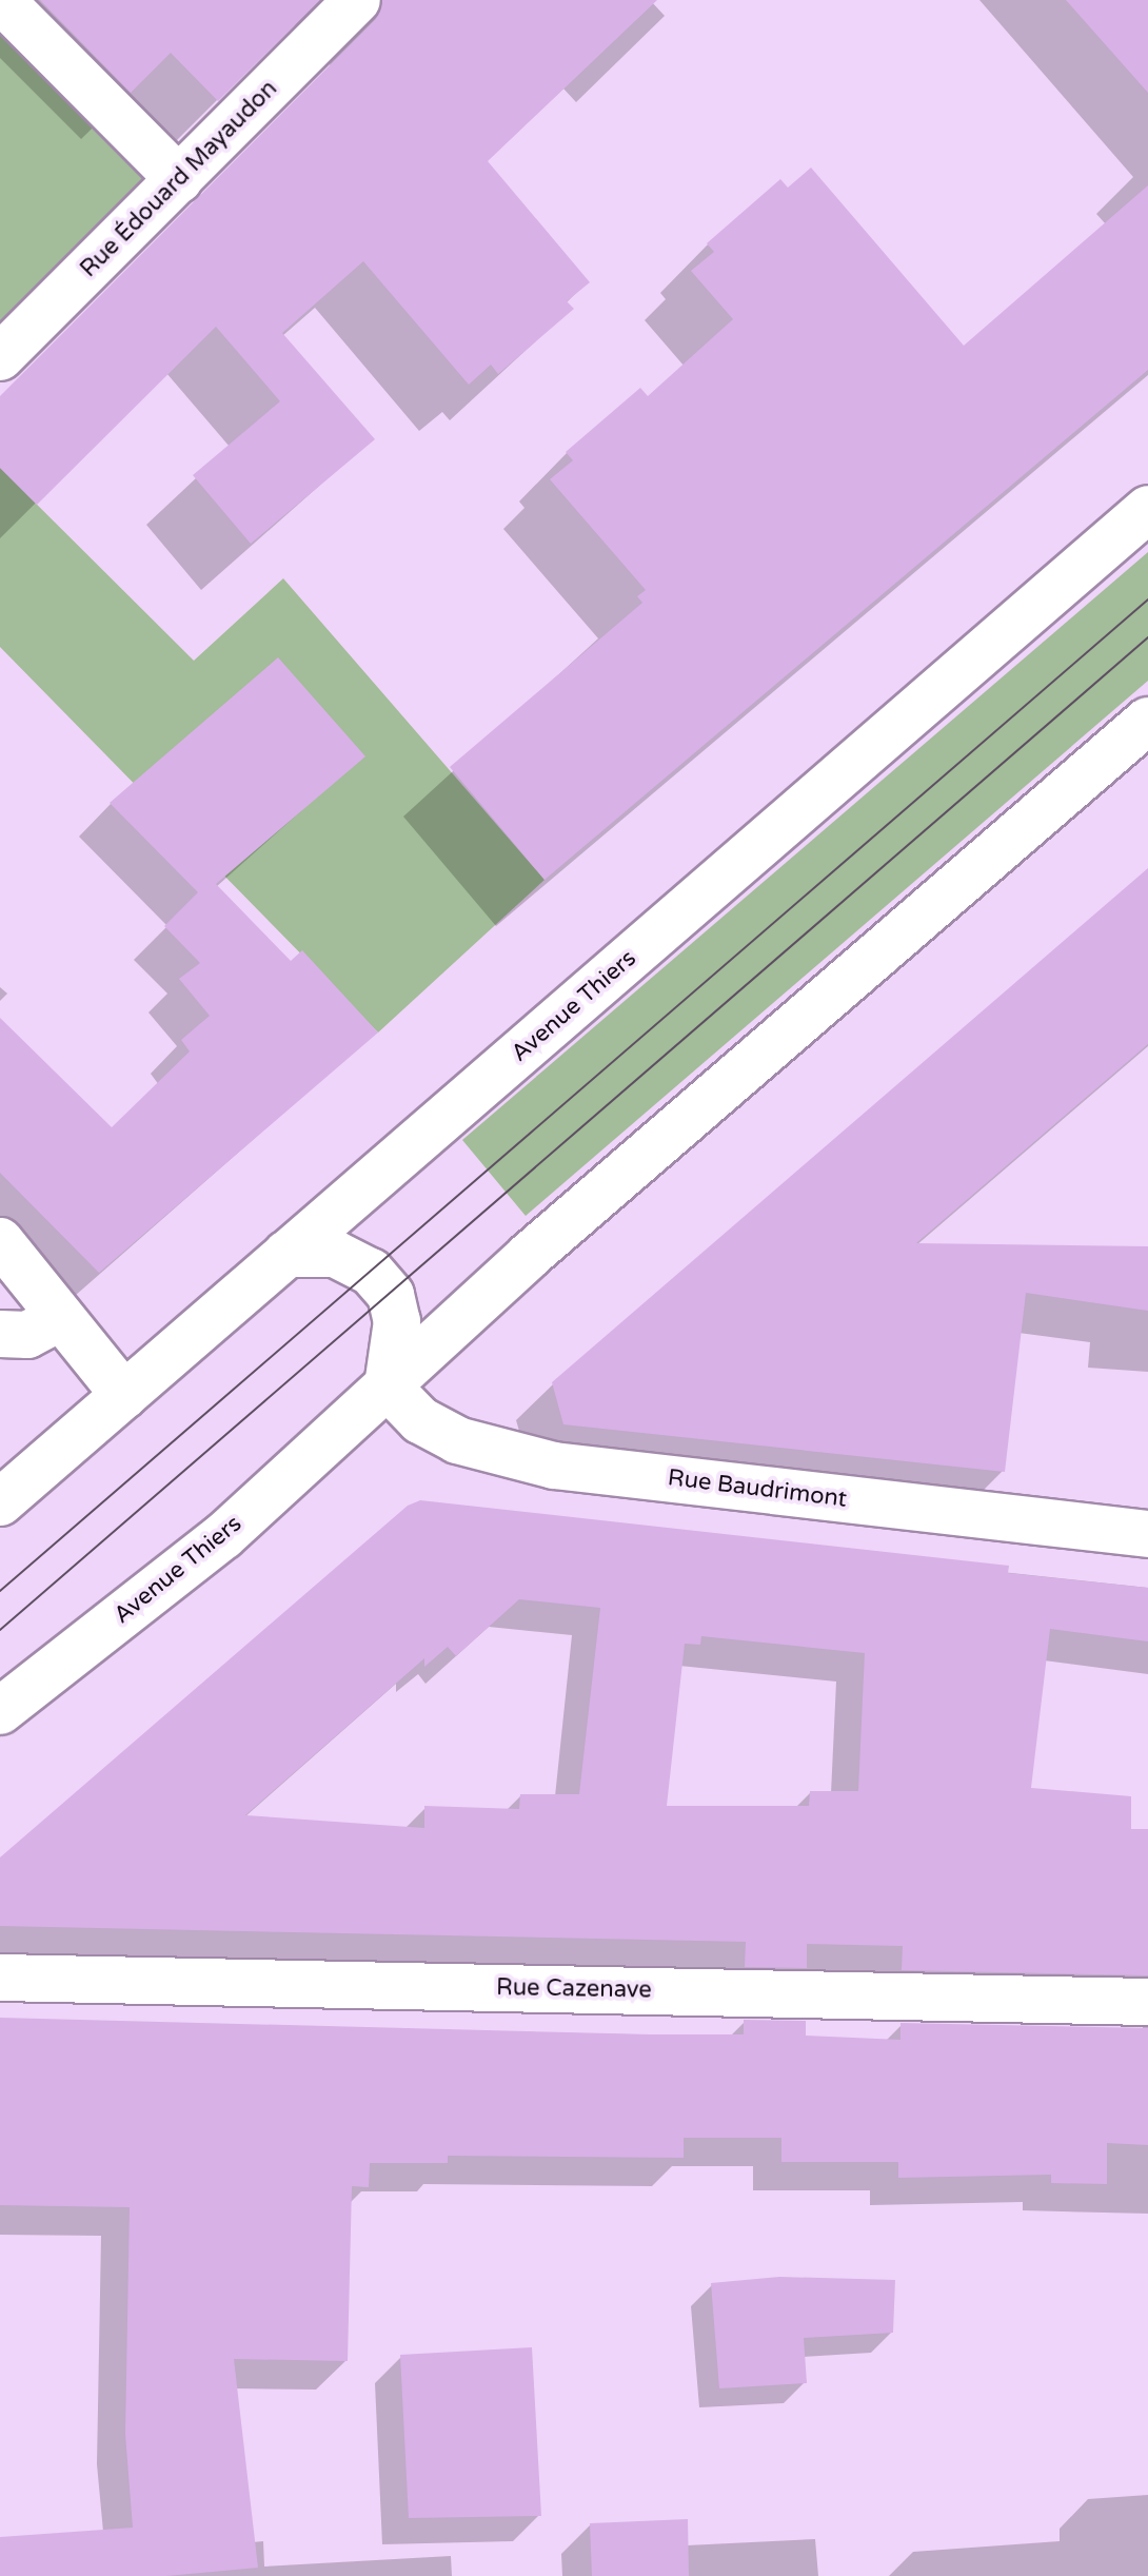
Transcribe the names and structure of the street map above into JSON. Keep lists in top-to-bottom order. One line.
{"streets":{"street":["Rue Édouard Mayaudon","Avenue Thiers","Rue Baudrimont","Rue Cazenave"]},"crossings":[["Avenue Thiers","Rue Baudrimont"]]}
